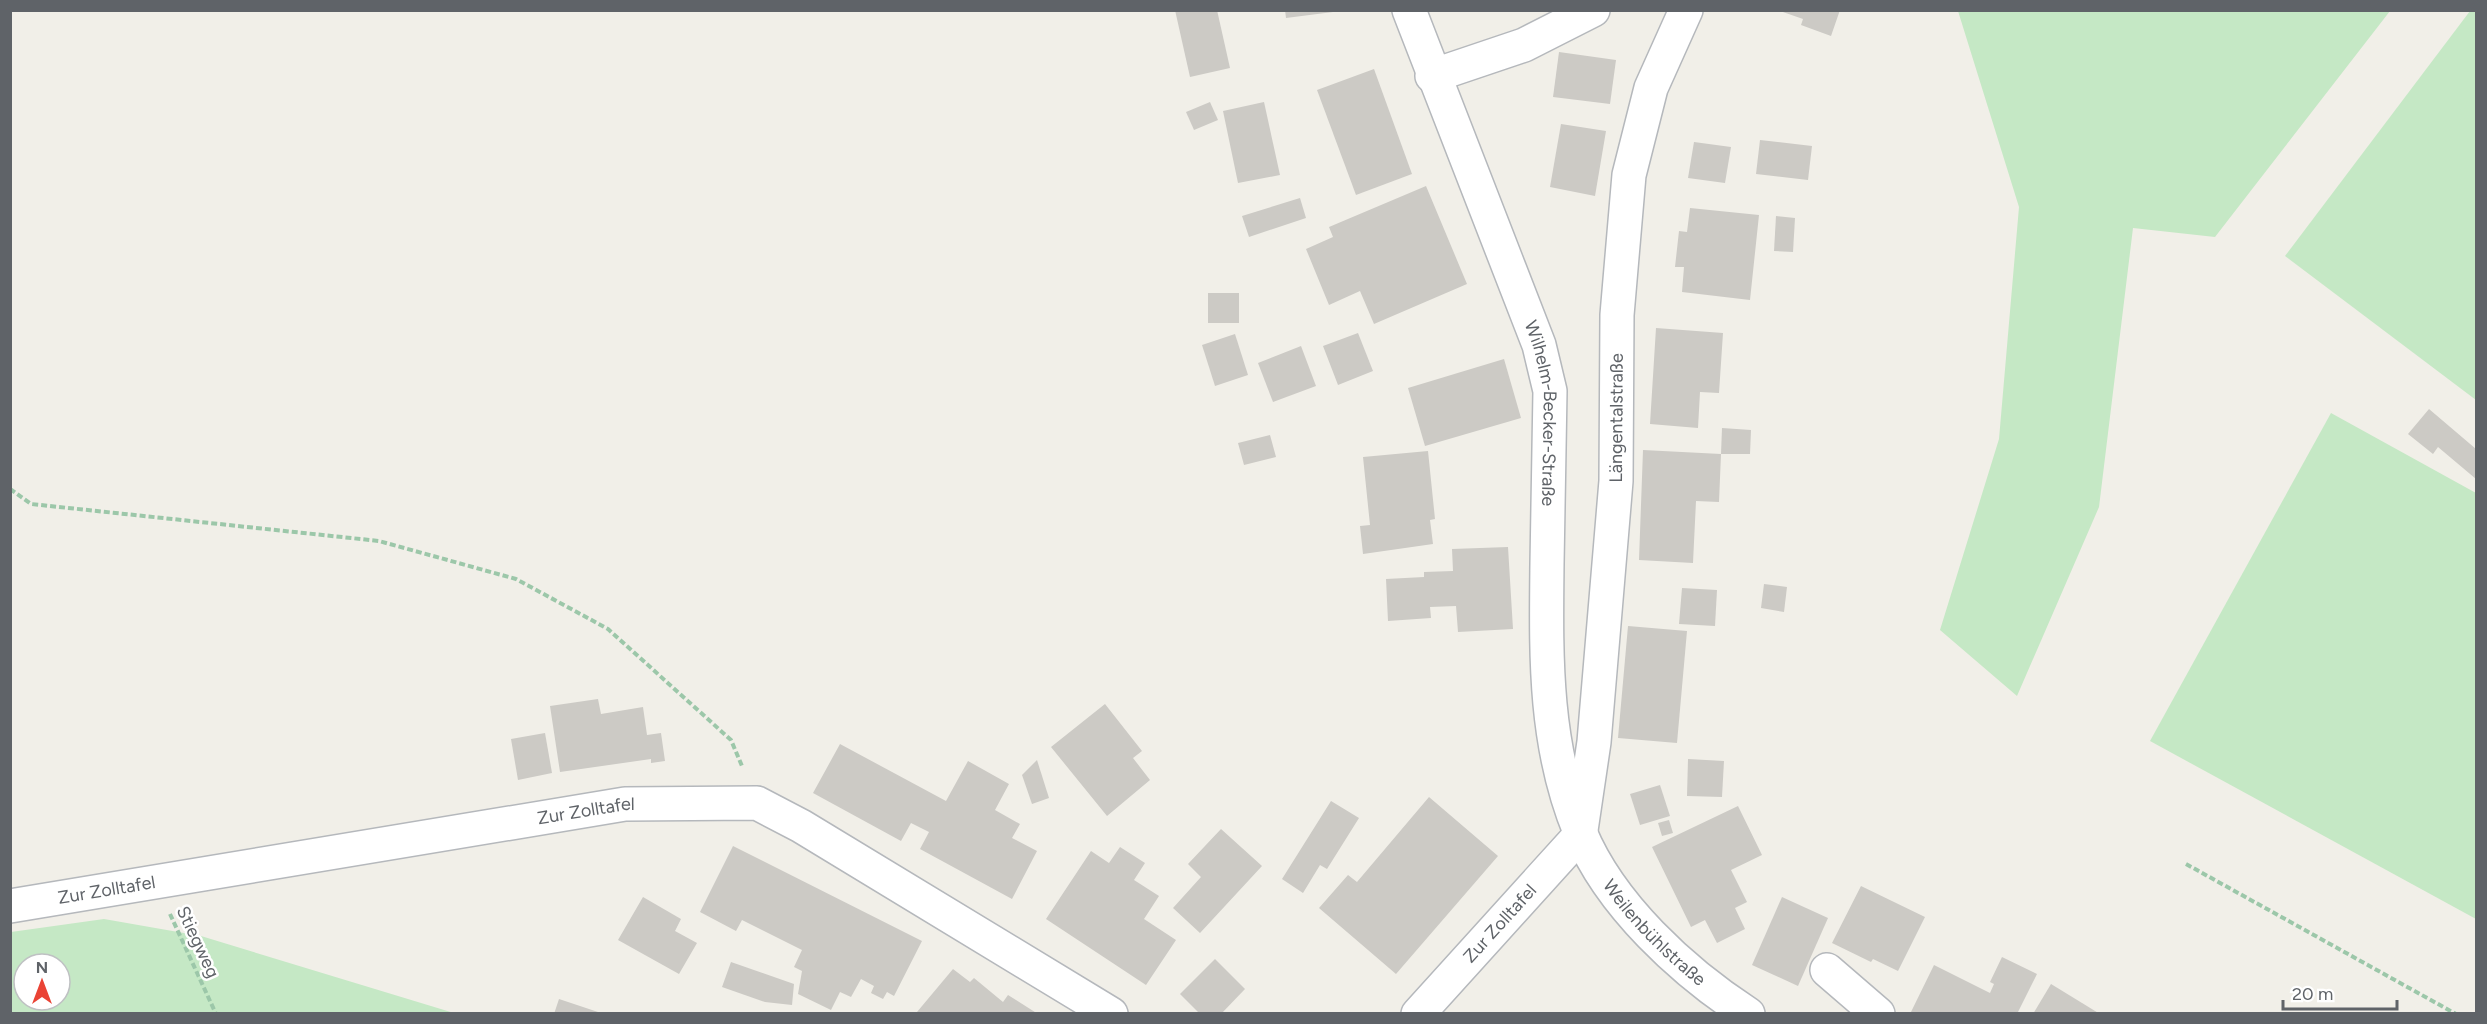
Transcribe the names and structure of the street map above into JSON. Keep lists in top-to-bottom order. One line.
{"streets":{"street":["Wilhelm-Becker-Straße","Längentalstraße","Zur Zolltafel","Weilenbühlstraße"],"path":["Stiegweg"]},"crossings":[["Wilhelm-Becker-Straße","Längentalstraße"],["Wilhelm-Becker-Straße","Zur Zolltafel"],["Wilhelm-Becker-Straße","Weilenbühlstraße"],["Längentalstraße","Zur Zolltafel"],["Längentalstraße","Weilenbühlstraße"],["Zur Zolltafel","Weilenbühlstraße"],["Zur Zolltafel","Stiegweg"]],"scale_bar":"20 m","north":"top"}
